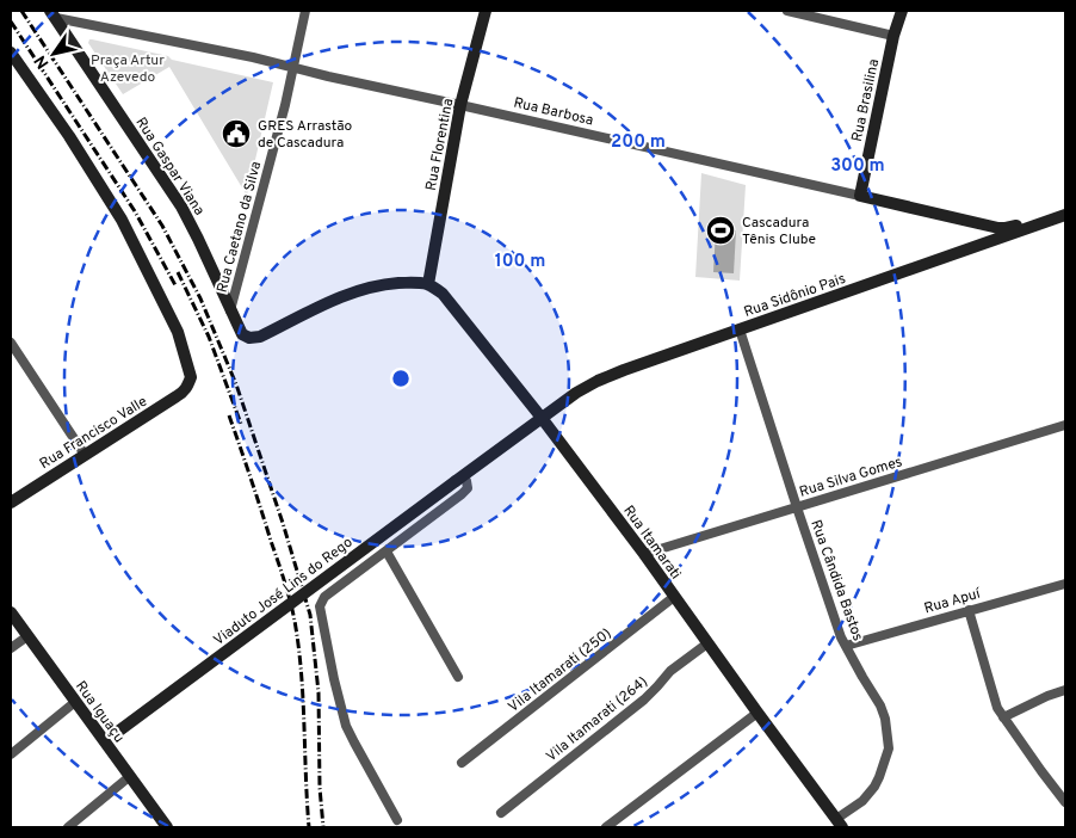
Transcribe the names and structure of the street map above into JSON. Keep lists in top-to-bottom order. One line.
{"streets":{"main road":["Rua Brasilina","Rua Barbosa","Rua Florentina","Rua Gaspar Viana","Rua Sidônio Pais","Rua Francisco Valle","Rua Itamarati","Viaduto José Lins do Rego","Rua Iguaçu"],"street":["Rua Caetano da Silva","Rua Silva Gomes","Rua Cândida Bastos","Rua Apuí","Vila Itamarati (250)","Vila Itamarati (264)"]},"crossings":[["Rua Brasilina","Rua Barbosa"],["Rua Barbosa","Rua Florentina"],["Rua Barbosa","Rua Gaspar Viana"],["Rua Barbosa","Rua Caetano da Silva"],["Rua Barbosa","Rua Sidônio Pais"],["Rua Florentina","Rua Gaspar Viana"],["Rua Florentina","Rua Itamarati"],["Rua Gaspar Viana","Rua Caetano da Silva"],["Rua Gaspar Viana","Rua Itamarati"],["Rua Sidônio Pais","Rua Itamarati"],["Rua Sidônio Pais","Rua Cândida Bastos"],["Rua Sidônio Pais","Viaduto José Lins do Rego"],["Rua Silva Gomes","Rua Itamarati"],["Rua Silva Gomes","Rua Cândida Bastos"],["Rua Itamarati","Rua Cândida Bastos"],["Rua Itamarati","Vila Itamarati (250)"],["Rua Itamarati","Vila Itamarati (264)"],["Rua Cândida Bastos","Rua Apuí"],["Viaduto José Lins do Rego","Rua Iguaçu"]],"parks":["Praça Artur Azevedo"],"places":{"public building":["GRES Arrastão de Cascadura"],"sports":["Cascadura Tênis Clube"]},"north":"bottom left","rings":["200 m","300 m","100 m"]}
